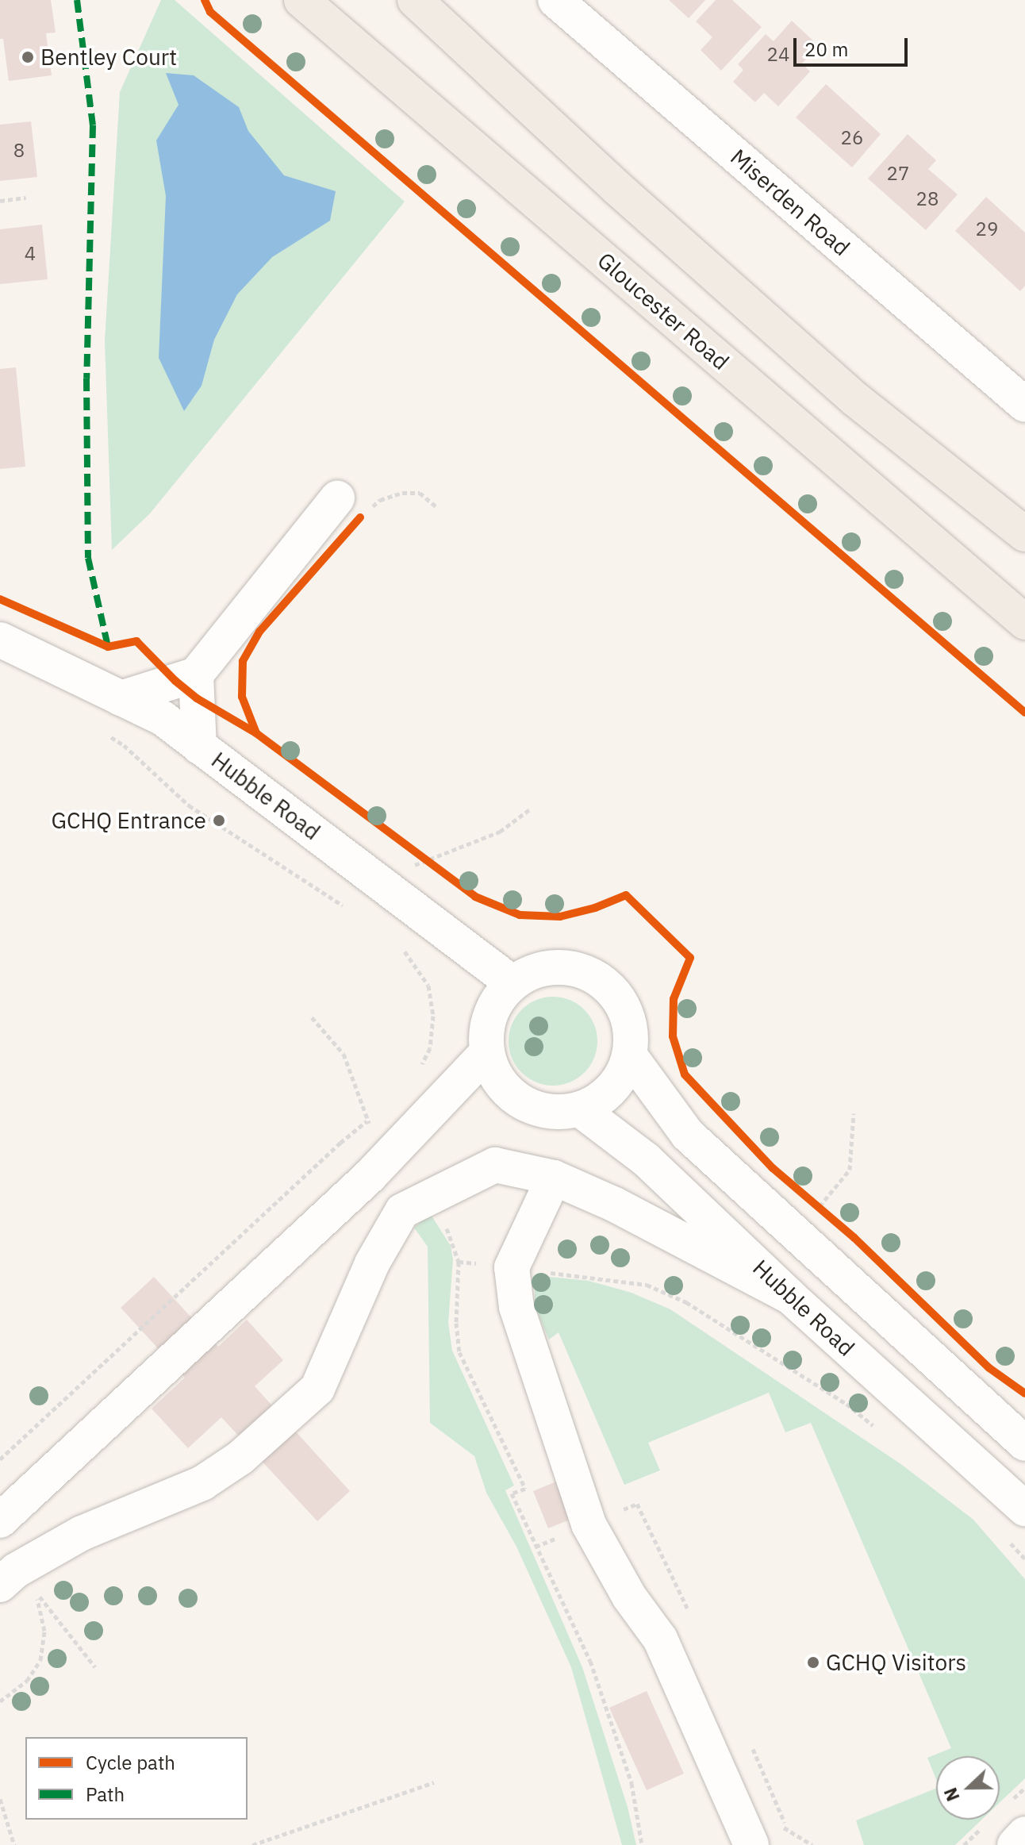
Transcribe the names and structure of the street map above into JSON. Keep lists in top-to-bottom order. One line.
{"streets":{"highway":["Gloucester Road"],"street":["Miserden Road","Hubble Road"]},"places":["Bentley Court","GCHQ Entrance","GCHQ Visitors"],"house_numbers":["24","26","8","27","28","29","4"],"legend":["Cycle path","Path"],"scale_bar":"20 m","north":"left"}
